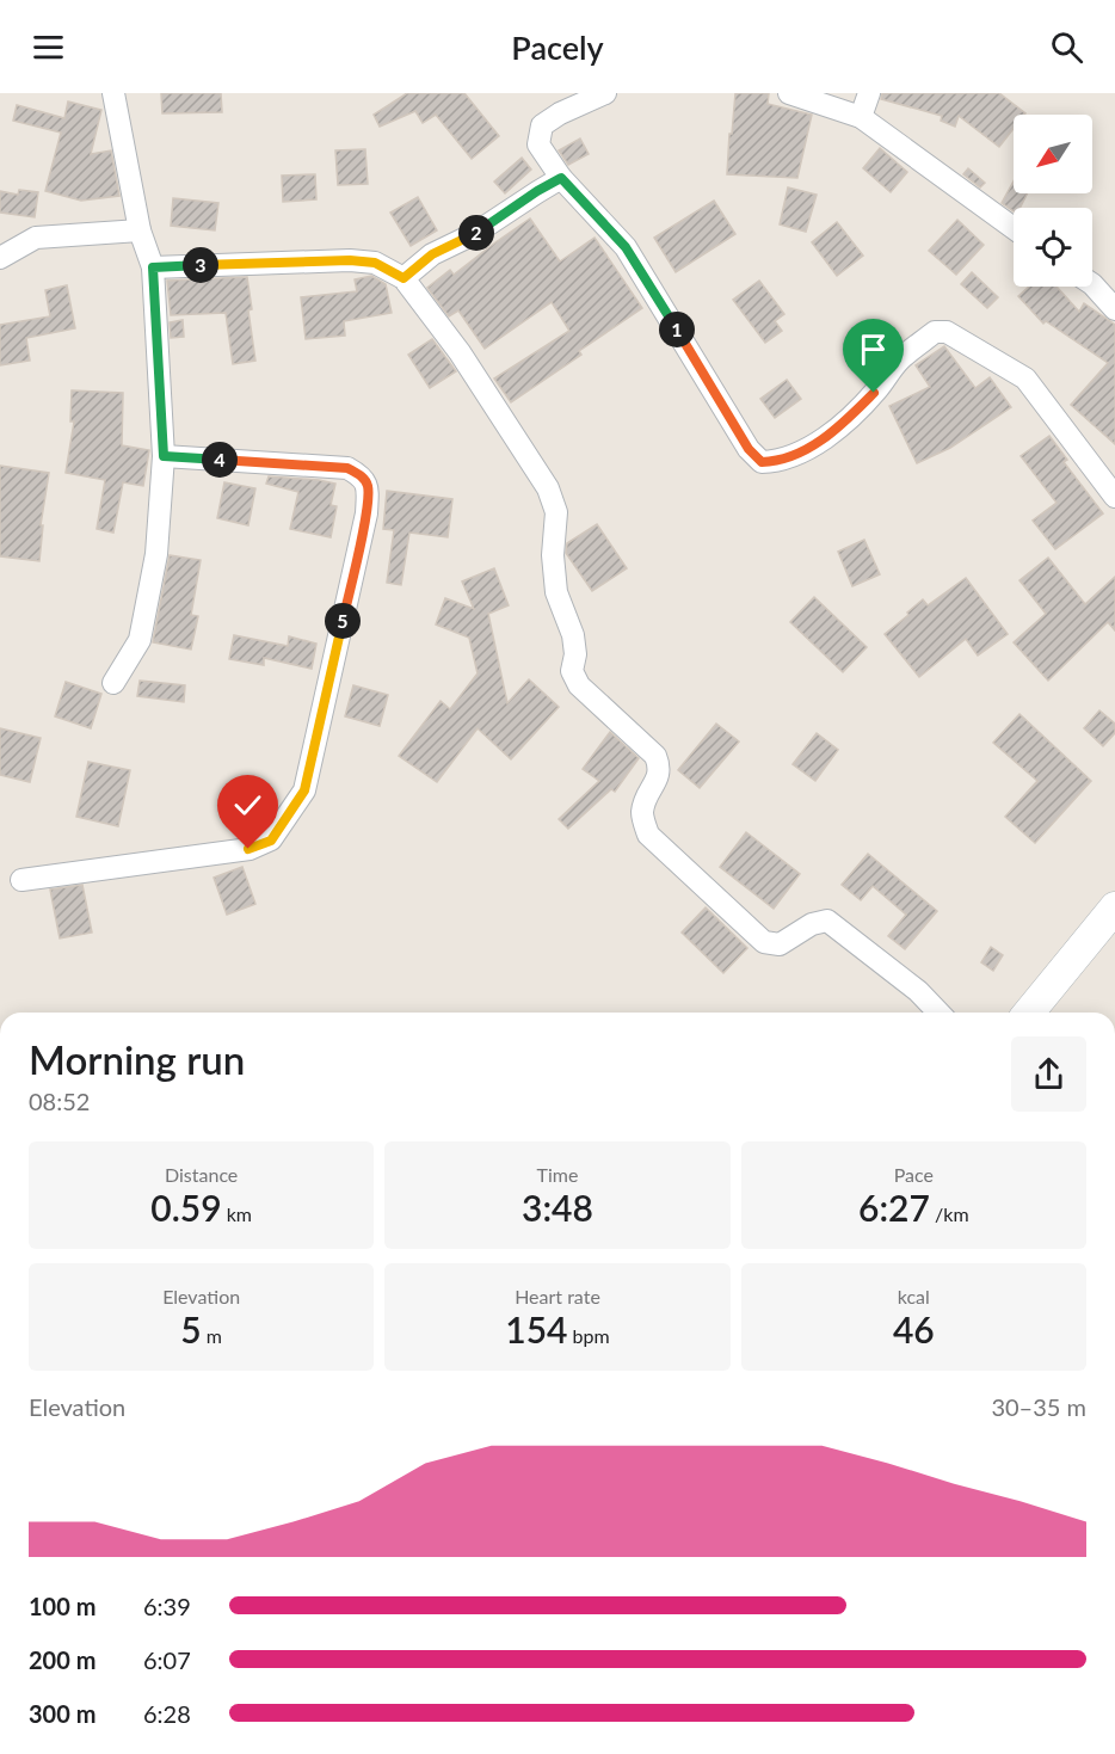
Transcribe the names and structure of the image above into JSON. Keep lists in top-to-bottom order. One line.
{"north":"bottom left","page":{"header":"Pacely","pins":["2","3","1","4","5"],"heading":["Morning run","08:52"],"stats":[["Distance","0.59 km"],["Time","3:48"],["Pace","6:27 /km"],["Elevation","5 m"],["Heart rate","154 bpm"],["kcal","46"]],"chart":["Elevation","30–35 m"],"list":[{"name":"100 m","note":"6:39"},{"name":"200 m","note":"6:07"},{"name":"300 m","note":"6:28"}]}}
